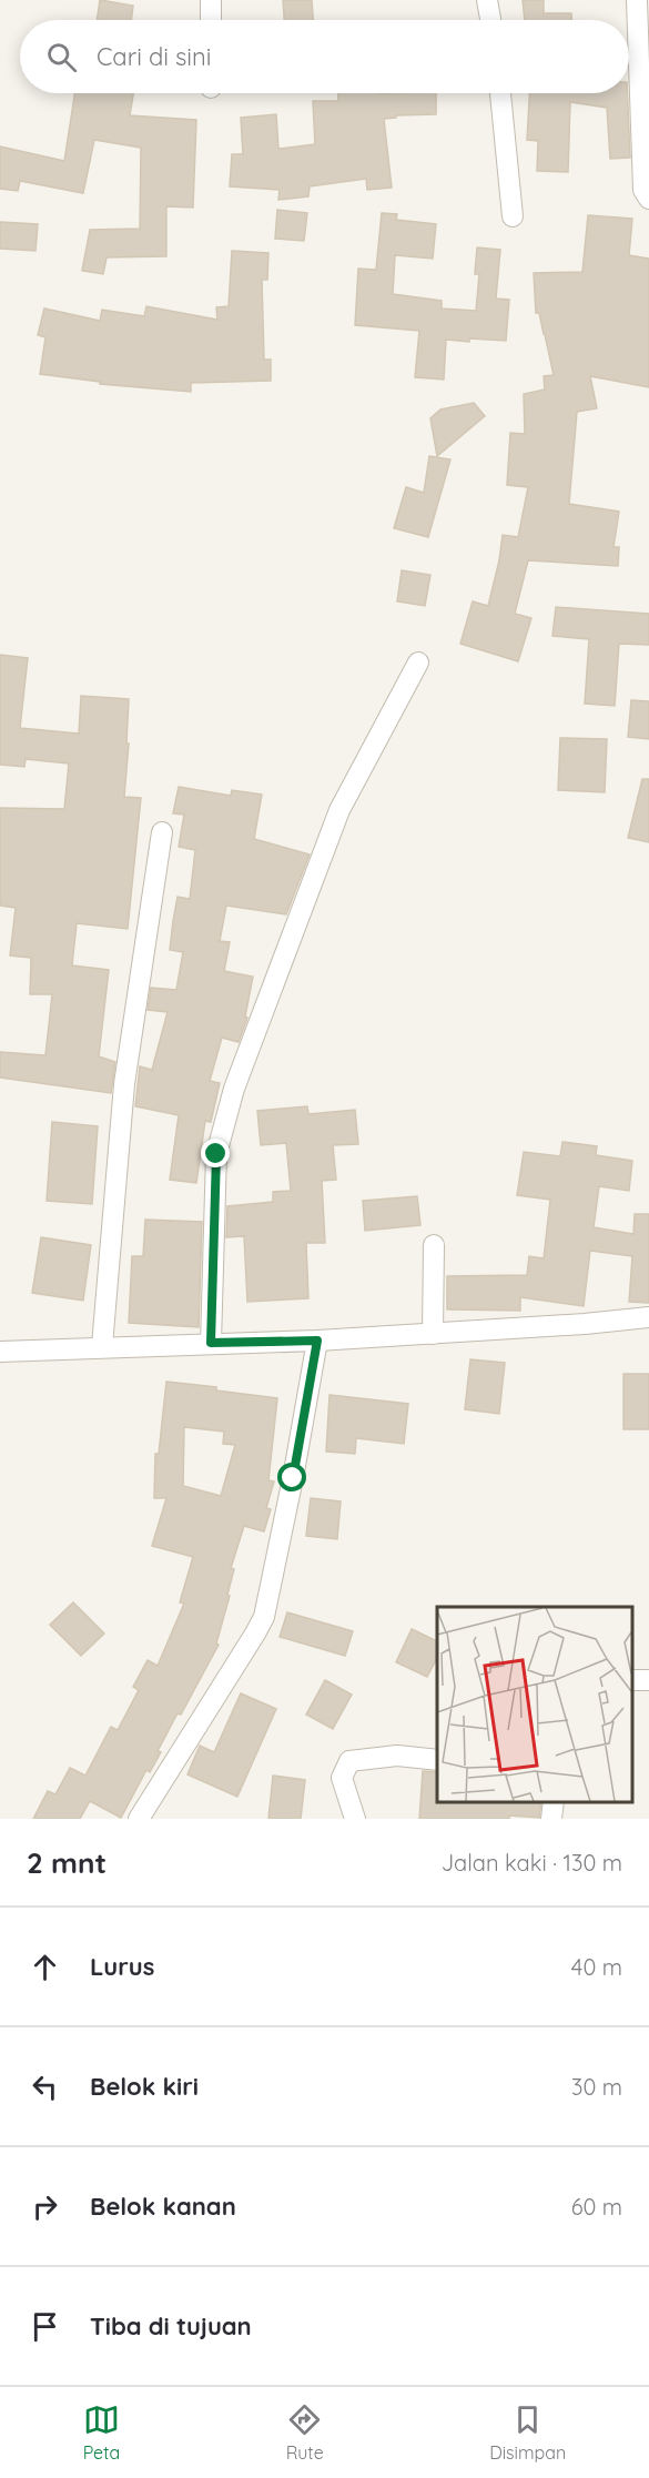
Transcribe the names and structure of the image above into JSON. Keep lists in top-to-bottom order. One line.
{"page":{"search":"Cari di sini","heading":["2 mnt","Jalan kaki · 130 m"],"list":[["Lurus","40 m"],["Belok kiri","30 m"],["Belok kanan","60 m"],"Tiba di tujuan"],"nav":["Peta","Rute","Disimpan"]}}
